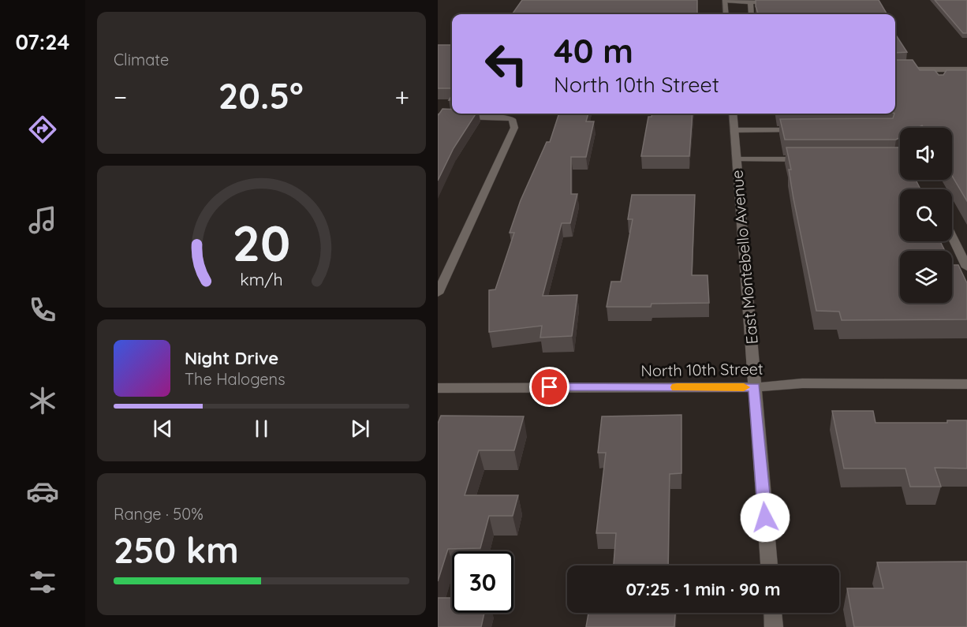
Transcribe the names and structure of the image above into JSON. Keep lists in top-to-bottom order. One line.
{"streets":{"street":["East Montebello Avenue","North 10th Street"]},"crossings":[["East Montebello Avenue","North 10th Street"]],"page":{"tabs":"07:24","tile":["Climate",["Range · 50%","250 km"]],"turn":["40 m","North 10th Street"],"heat":["−","20.5°","+"],"song":["Night Drive","The Halogens"],"limit":"30","trip":"07:25 · 1 min · 90 m","gauge":["20","km/h"]}}
